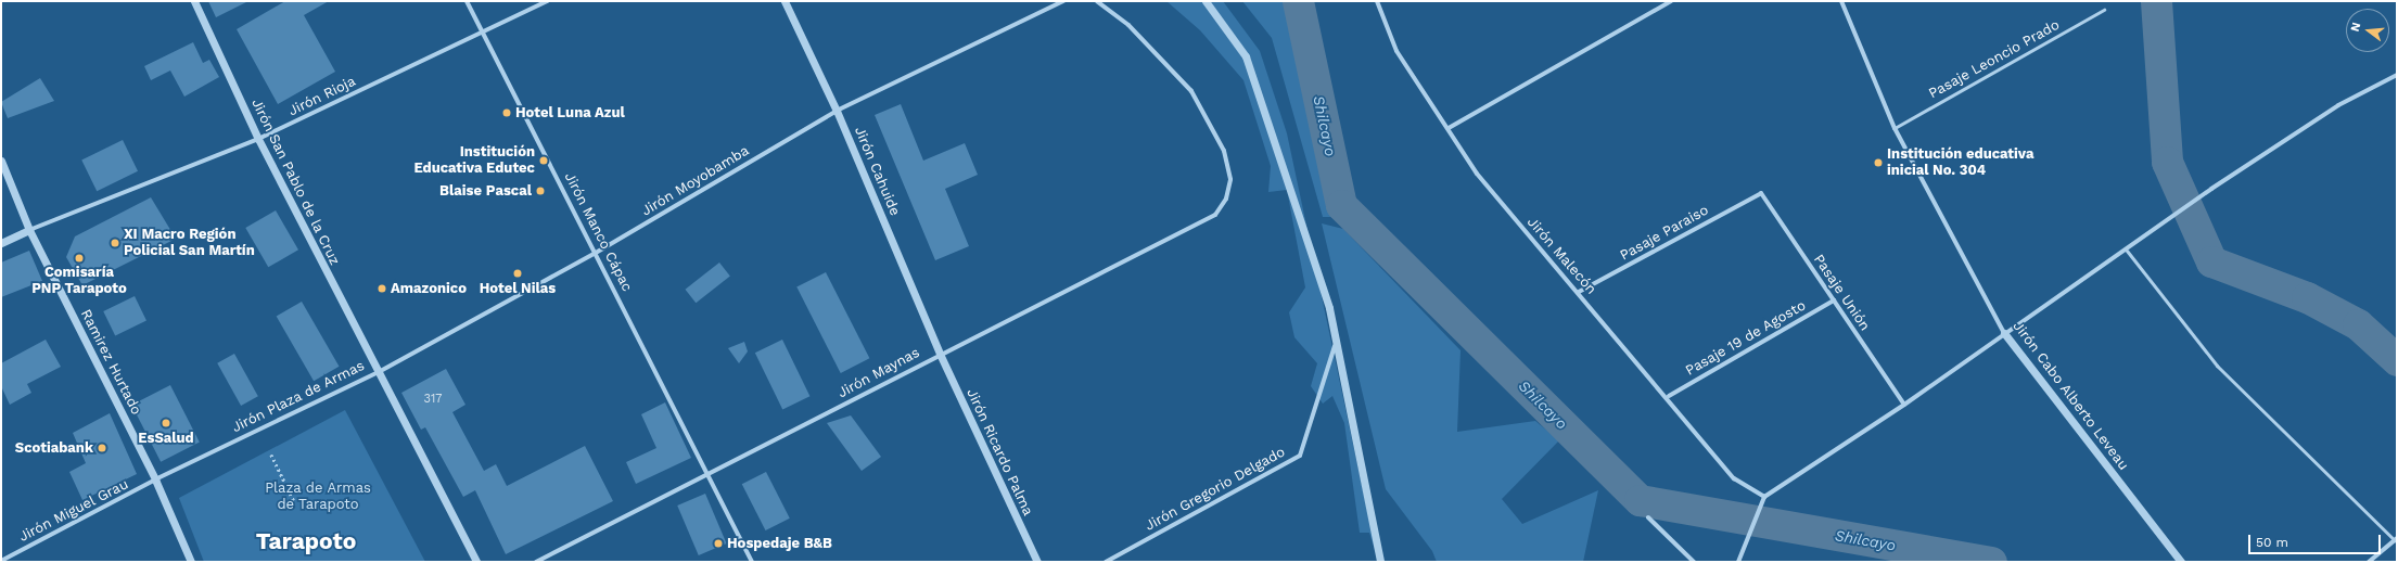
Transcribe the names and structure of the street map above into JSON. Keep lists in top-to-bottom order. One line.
{"streets":{"street":["Jirón Rioja","Jirón Cahuide","Jirón Moyobamba","Jirón San Pablo de la Cruz","Jirón Manco Cápac","Pasaje Paraiso","Jirón Malecón","Pasaje Unión","Pasaje 19 de Agosto","Ramirez Hurtado","Jirón Maynas","Jirón Cabo Alberto Leveau","Jirón Plaza de Armas","Jirón Ricardo Palma","Jirón Gregorio Delgado","Jirón Miguel Grau"],"lane":["Pasaje Leoncio Prado"]},"crossings":[["Pasaje Leoncio Prado","Jirón Cabo Alberto Leveau"],["Jirón Rioja","Jirón San Pablo de la Cruz"],["Jirón Rioja","Jirón Manco Cápac"],["Jirón Rioja","Ramirez Hurtado"],["Jirón Cahuide","Jirón Moyobamba"],["Jirón Cahuide","Jirón Maynas"],["Jirón Cahuide","Jirón Ricardo Palma"],["Jirón Moyobamba","Jirón San Pablo de la Cruz"],["Jirón Moyobamba","Jirón Manco Cápac"],["Jirón Moyobamba","Jirón Plaza de Armas"],["Jirón San Pablo de la Cruz","Jirón Plaza de Armas"],["Jirón Manco Cápac","Jirón Maynas"],["Pasaje Paraiso","Jirón Malecón"],["Pasaje Paraiso","Pasaje Unión"],["Jirón Malecón","Pasaje 19 de Agosto"],["Pasaje Unión","Pasaje 19 de Agosto"],["Ramirez Hurtado","Jirón Plaza de Armas"],["Ramirez Hurtado","Jirón Miguel Grau"],["Jirón Maynas","Jirón Ricardo Palma"],["Jirón Plaza de Armas","Jirón Miguel Grau"]],"districts":["Tarapoto"],"water":["Shilcayo"],"parks":["Plaza de Armas de Tarapoto"],"places":["Hotel Luna Azul","Institución Educativa Edutec","Institución educativa inicial No. 304","Blaise Pascal","XI Macro Región Policial San Martín","Comisaría PNP Tarapoto","Hotel Nilas","Amazonico","EsSalud","Scotiabank","Hospedaje B&B"],"house_numbers":["317"],"scale_bar":"50 m","north":"left"}
